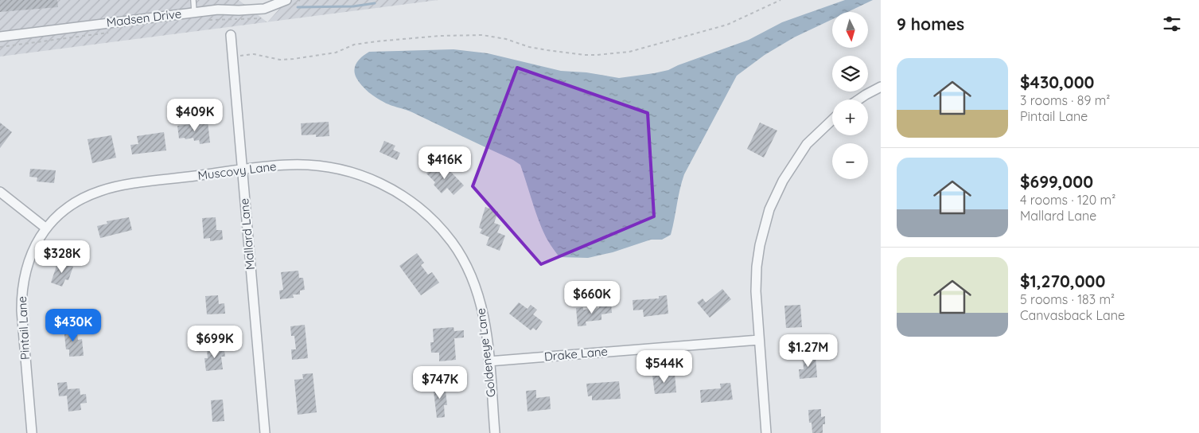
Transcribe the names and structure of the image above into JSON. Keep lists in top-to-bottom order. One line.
{"streets":{"street":["Madsen Drive","Muscovy Lane","Mallard Lane","Pintail Lane","Goldeneye Lane","Drake Lane"]},"crossings":[["Muscovy Lane","Mallard Lane"],["Muscovy Lane","Pintail Lane"],["Muscovy Lane","Goldeneye Lane"],["Goldeneye Lane","Drake Lane"]],"north":"bottom","page":{"heading":"9 homes","map_buttons":["+","−"],"list":[{"name":"$430,000","note":"3 rooms · 89 m² · Pintail Lane"},{"name":"$699,000","note":"4 rooms · 120 m² · Mallard Lane"},{"name":"$1,270,000","note":"5 rooms · 183 m² · Canvasback Lane"}],"price":["$409K","$416K","$328K","$660K","$430K","$699K","$1.27M","$544K","$747K"]}}
